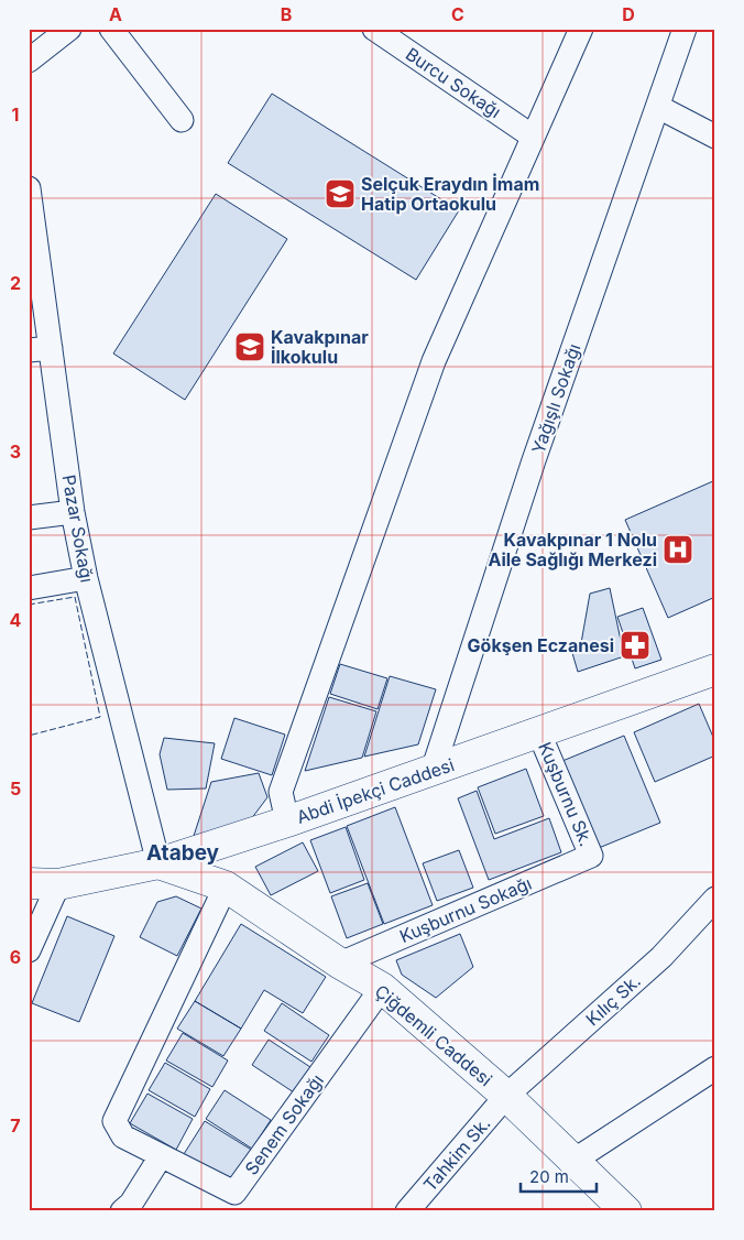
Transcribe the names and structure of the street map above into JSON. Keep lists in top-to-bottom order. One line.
{"streets":{"main road":["Abdi İpekçi Caddesi","Çiğdemli Caddesi"],"street":["Burcu Sokağı","Yağışlı Sokağı","Pazar Sokağı","Kuşburnu Sk.","Kuşburnu Sokağı","Kılıç Sk.","Senem Sokağı","Tahkim Sk."]},"crossings":[["Yağışlı Sokağı","Abdi İpekçi Caddesi"],["Pazar Sokağı","Abdi İpekçi Caddesi"],["Pazar Sokağı","Çiğdemli Caddesi"],["Abdi İpekçi Caddesi","Kuşburnu Sk."],["Abdi İpekçi Caddesi","Çiğdemli Caddesi"],["Kuşburnu Sk.","Kuşburnu Sokağı"],["Kuşburnu Sokağı","Çiğdemli Caddesi"],["Kılıç Sk.","Çiğdemli Caddesi"],["Kılıç Sk.","Tahkim Sk."],["Çiğdemli Caddesi","Senem Sokağı"],["Çiğdemli Caddesi","Tahkim Sk."]],"districts":["Atabey"],"places":{"school or university":["Selçuk Eraydın İmam Hatip Ortaokulu","Kavakpınar İlkokulu"],"hospital":["Kavakpınar 1 Nolu Aile Sağlığı Merkezi"],"pharmacy":["Gökşen Eczanesi"]},"scale_bar":"20 m","grid":{"columns":["A","B","C","D"],"rows":["1","2","3","4","5","6","7"]}}
